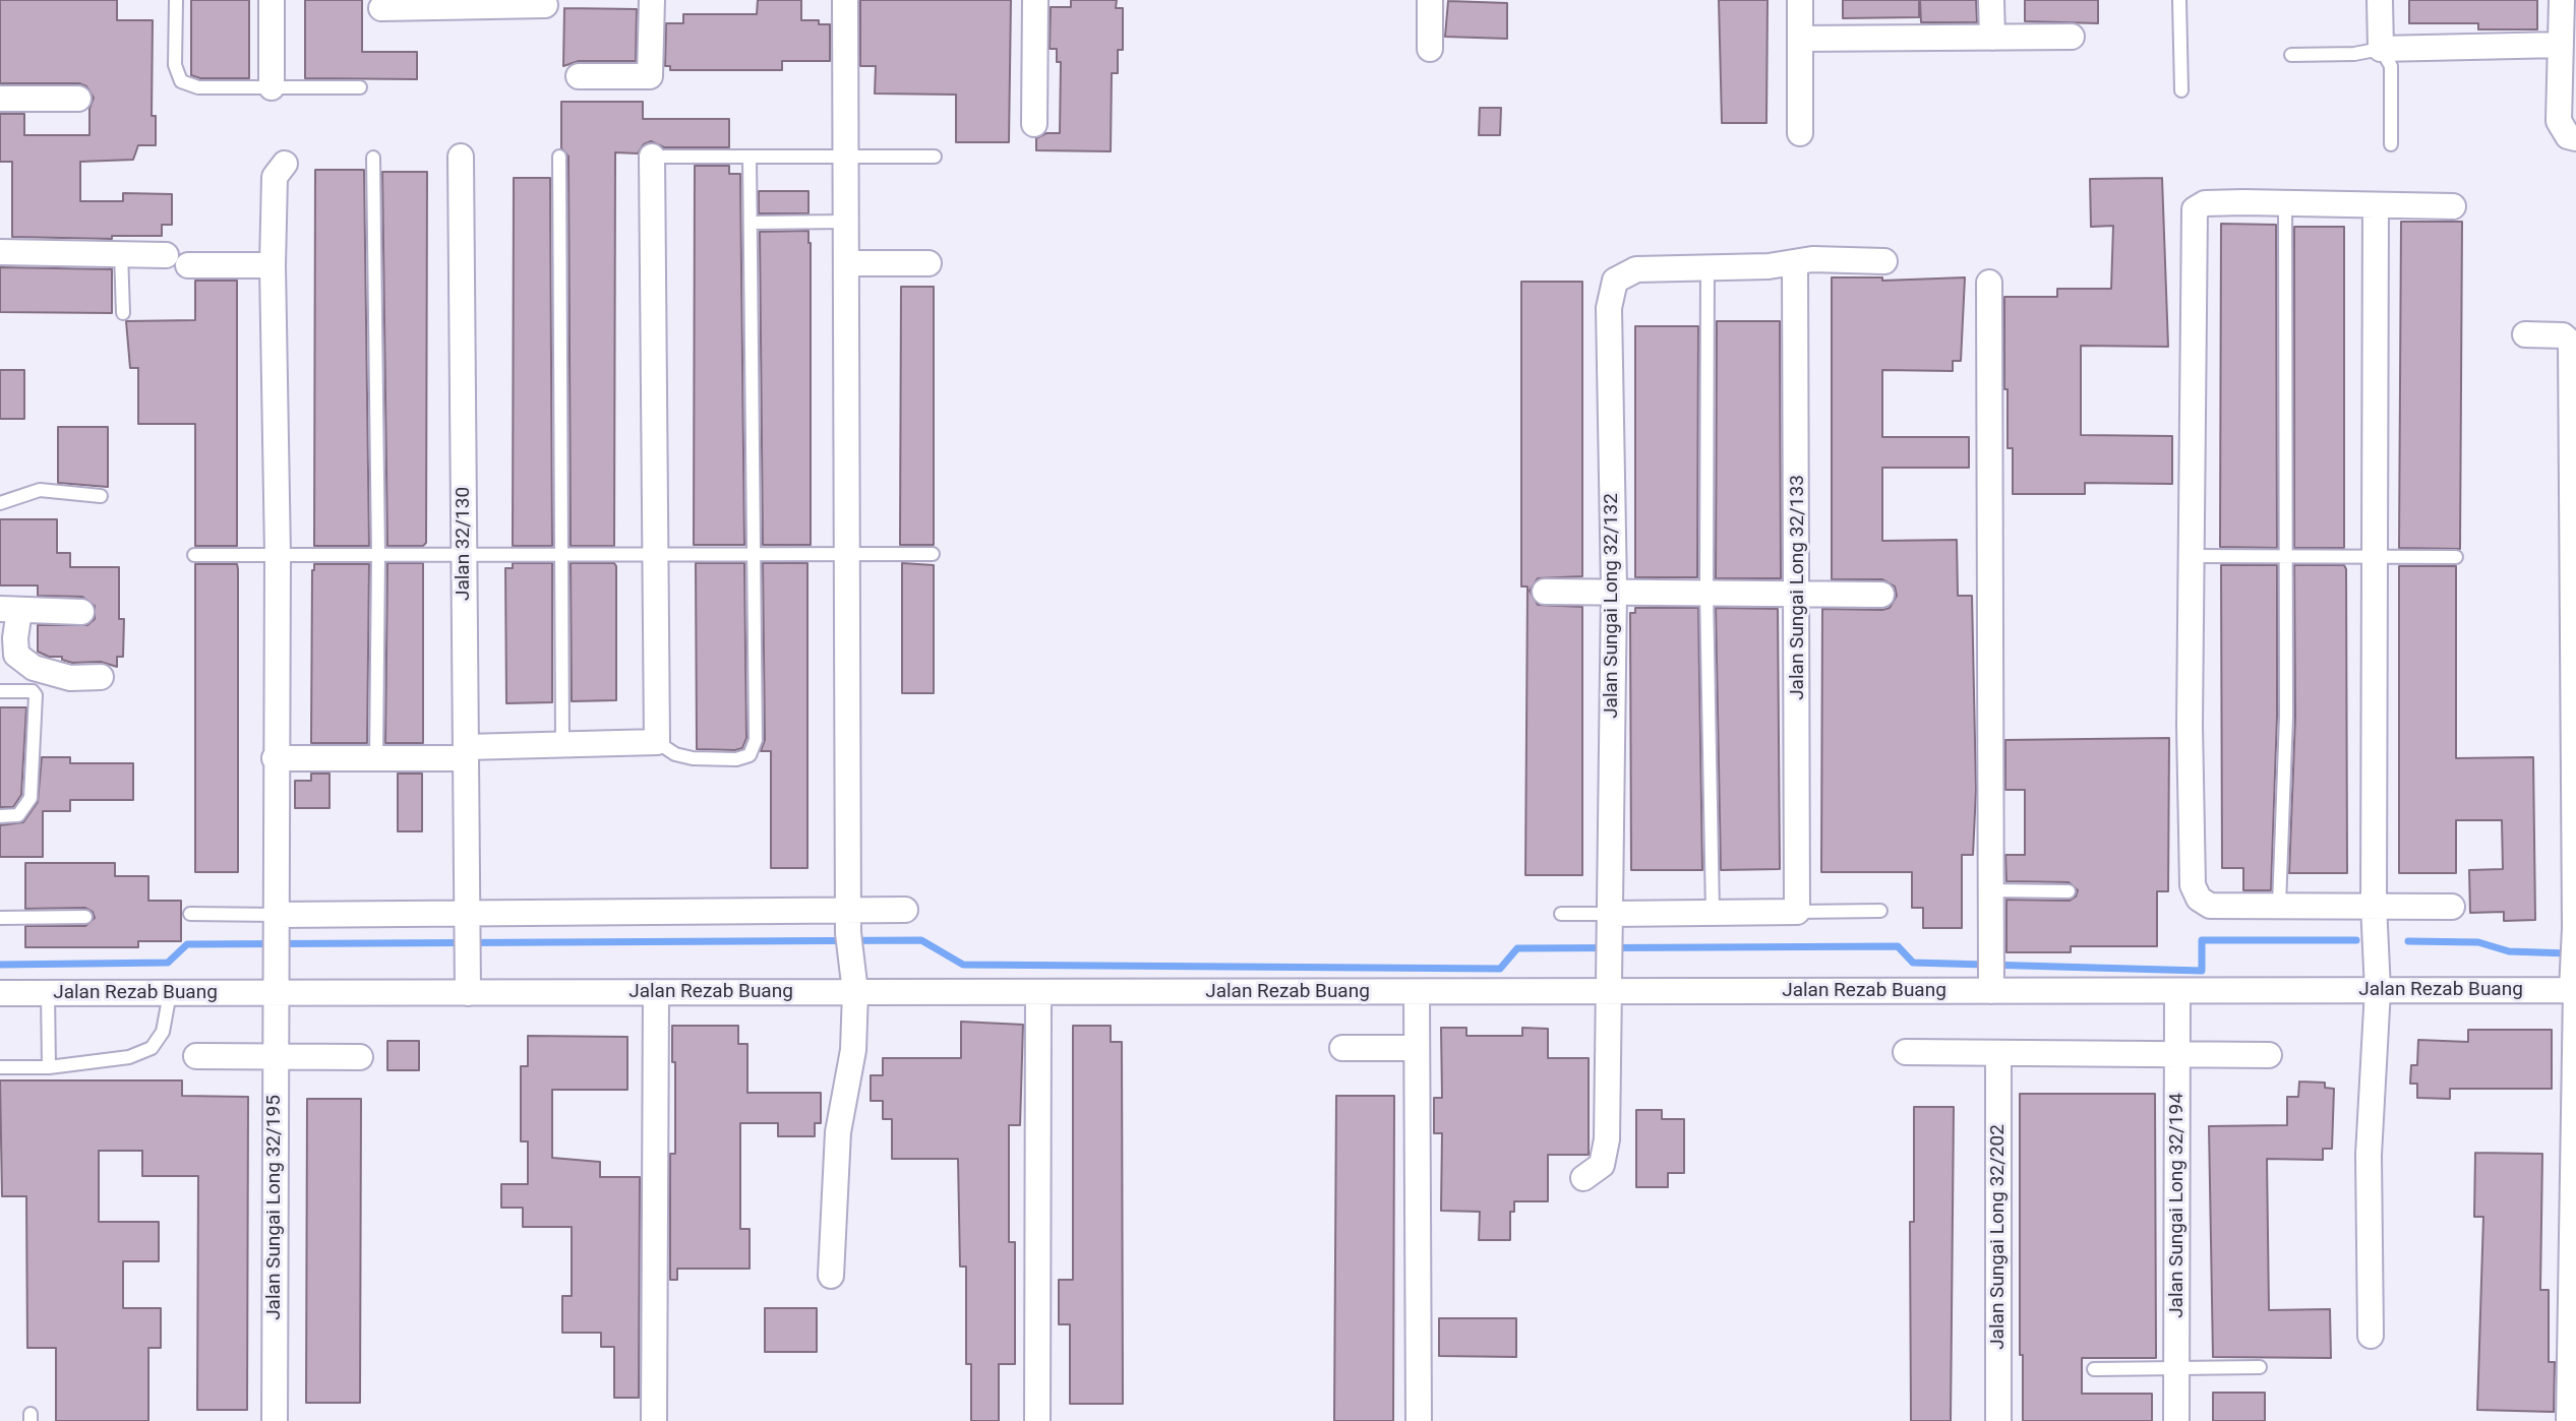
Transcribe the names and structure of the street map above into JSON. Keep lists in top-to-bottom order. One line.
{"streets":{"street":["Jalan 32/130","Jalan Sungai Long 32/133","Jalan Sungai Long 32/132","Jalan Rezab Buang","Jalan Sungai Long 32/194","Jalan Sungai Long 32/195","Jalan Sungai Long 32/202"]},"crossings":[["Jalan 32/130","Jalan Rezab Buang"],["Jalan Sungai Long 32/132","Jalan Rezab Buang"],["Jalan Rezab Buang","Jalan Sungai Long 32/194"],["Jalan Rezab Buang","Jalan Sungai Long 32/195"]]}
